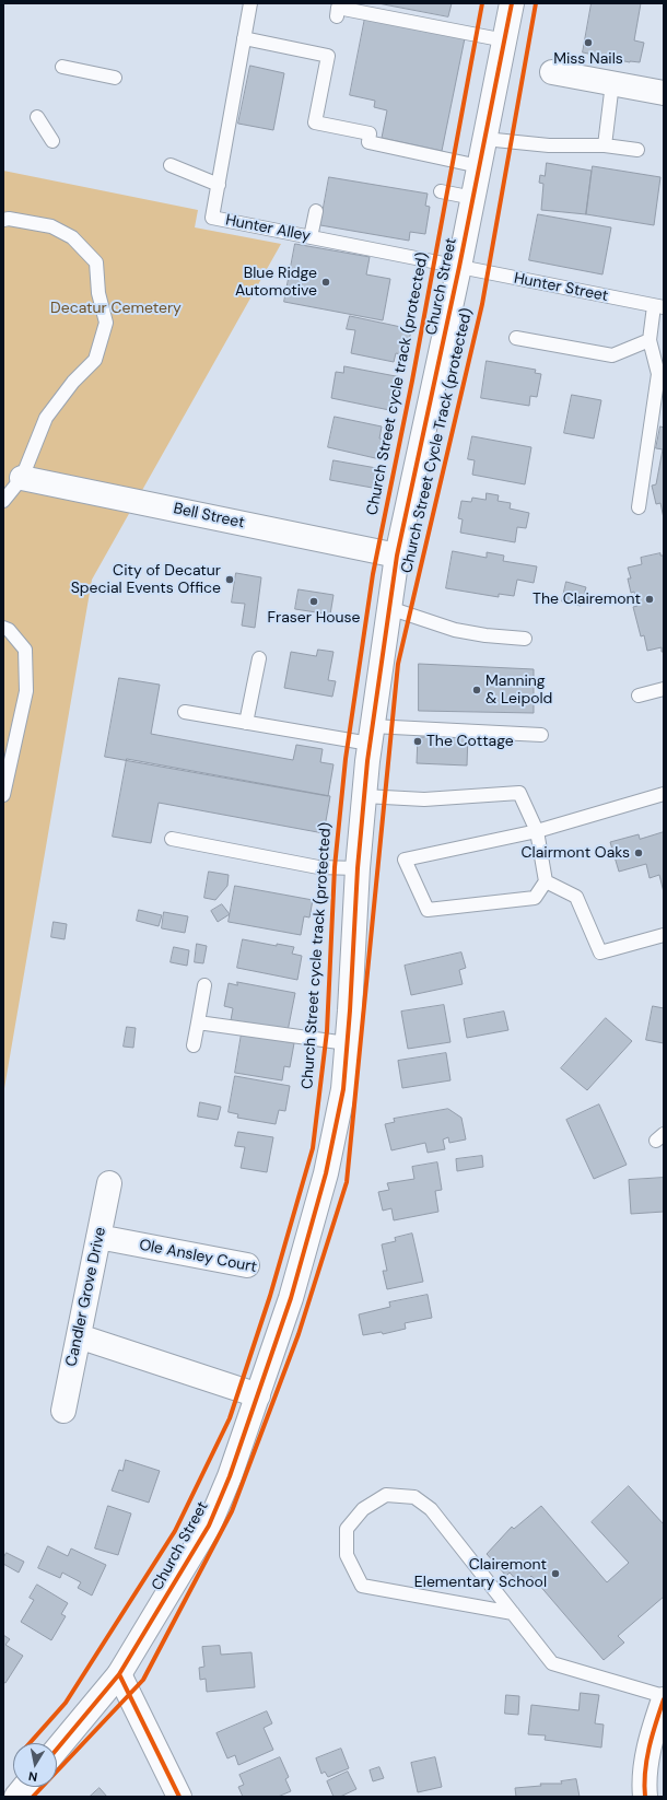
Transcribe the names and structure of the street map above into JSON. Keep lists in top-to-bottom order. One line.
{"streets":{"main road":["Church Street","Bell Street","Ole Ansley Court","Candler Grove Drive"],"lane":["Hunter Alley","Hunter Street"],"cycle path":["Church Street cycle track (protected)","Church Street Cycle Track (protected)"]},"crossings":[["Hunter Alley","Church Street"],["Hunter Alley","Hunter Street"],["Church Street","Hunter Street"],["Church Street","Bell Street"],["Ole Ansley Court","Candler Grove Drive"]],"parks":["Decatur Cemetery"],"places":["Miss Nails","Blue Ridge Automotive","City of Decatur Special Events Office","The Clairemont","Fraser House","Manning & Leipold","The Cottage","Clairmont Oaks","Clairemont Elementary School"],"north":"bottom"}
